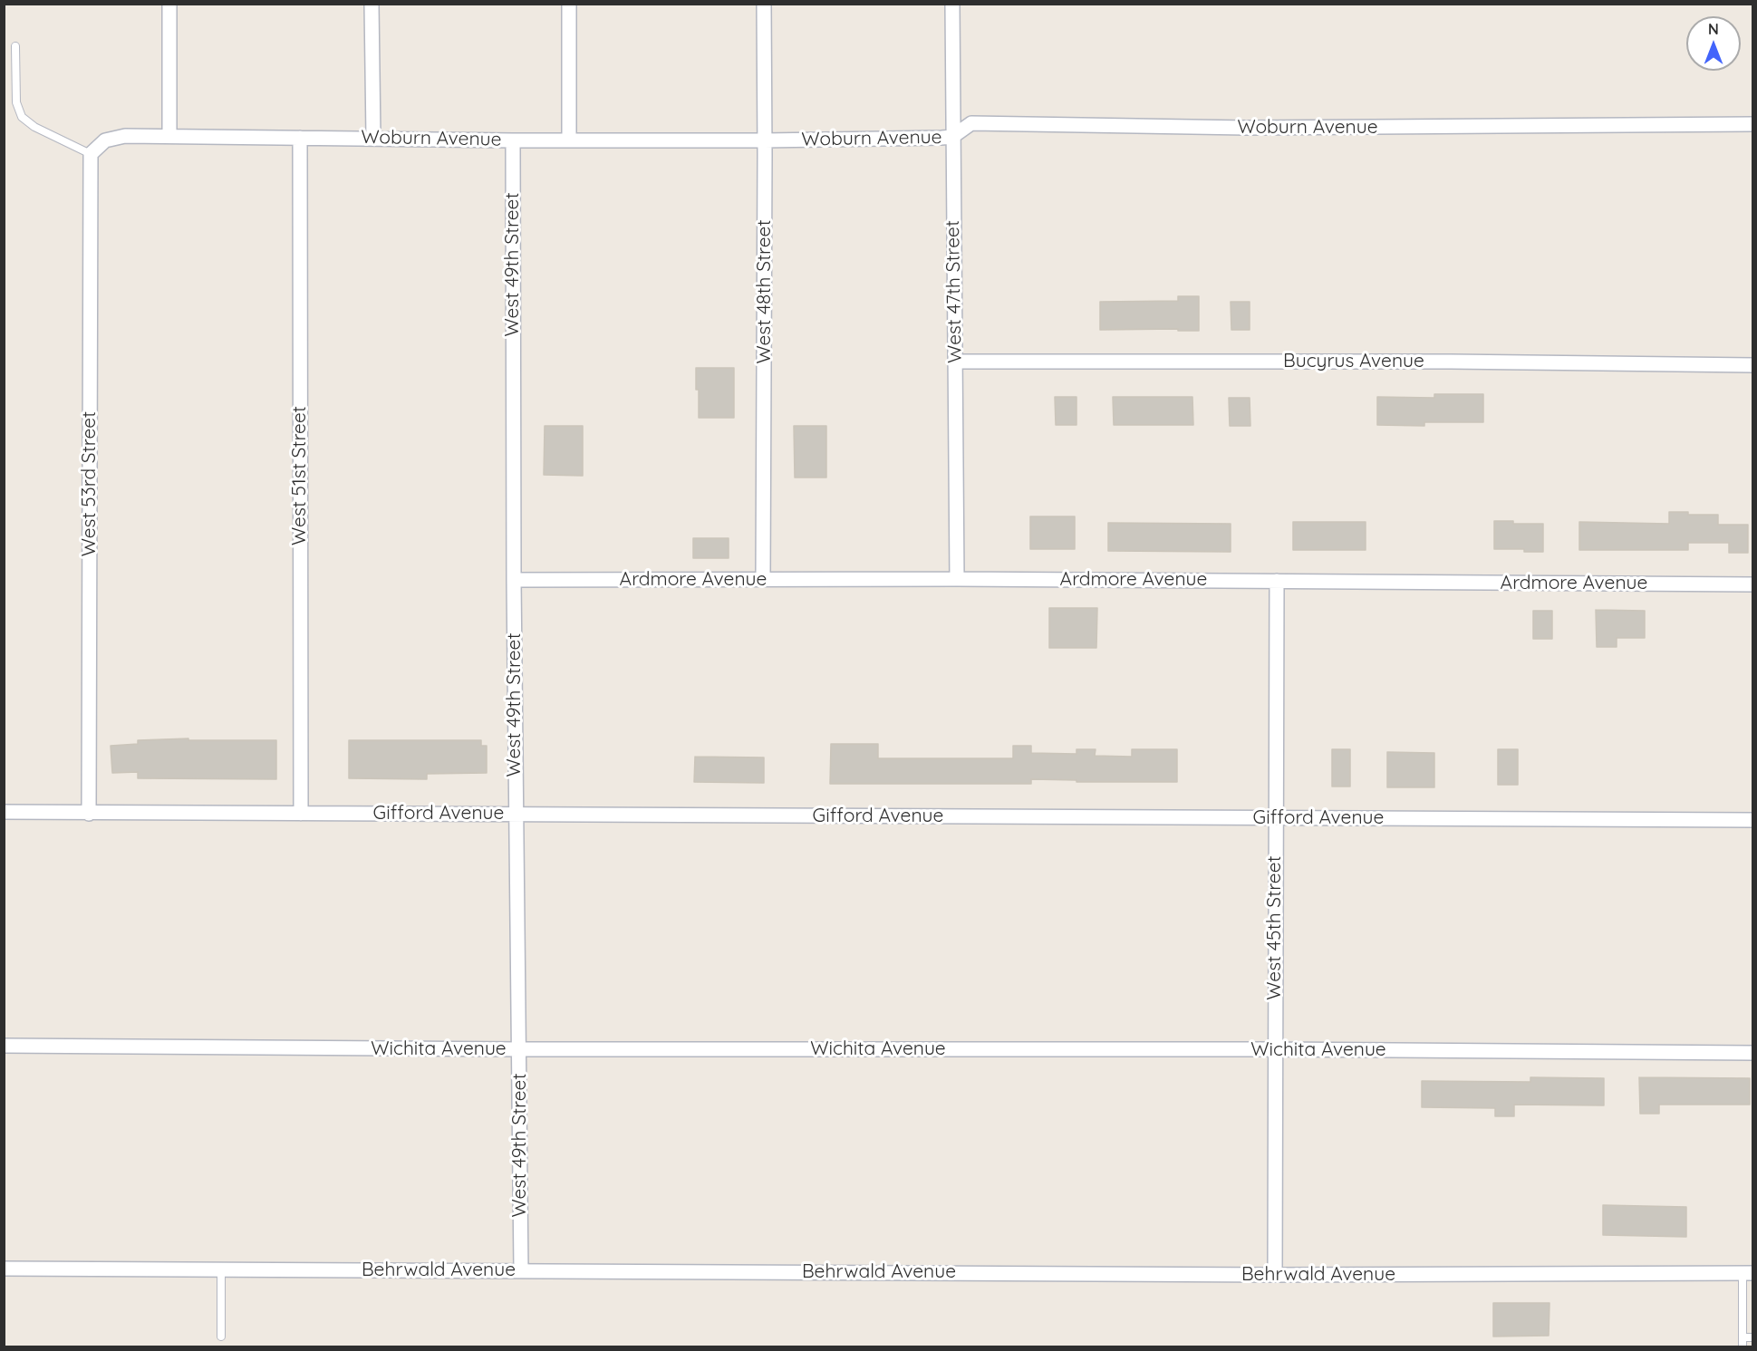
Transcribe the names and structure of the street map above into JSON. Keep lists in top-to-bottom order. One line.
{"streets":{"street":["Woburn Avenue","West 49th Street","West 48th Street","West 47th Street","Bucyrus Avenue","West 51st Street","West 53rd Street","Ardmore Avenue","Gifford Avenue","West 45th Street","Wichita Avenue","Behrwald Avenue"]},"crossings":[["Woburn Avenue","West 49th Street"],["Woburn Avenue","West 48th Street"],["Woburn Avenue","West 47th Street"],["Woburn Avenue","West 51st Street"],["Woburn Avenue","West 53rd Street"],["West 49th Street","Ardmore Avenue"],["West 49th Street","Gifford Avenue"],["West 49th Street","Wichita Avenue"],["West 49th Street","Behrwald Avenue"],["West 48th Street","Ardmore Avenue"],["West 47th Street","Bucyrus Avenue"],["West 47th Street","Ardmore Avenue"],["West 51st Street","Gifford Avenue"],["West 53rd Street","Gifford Avenue"],["Ardmore Avenue","West 45th Street"],["Gifford Avenue","West 45th Street"],["West 45th Street","Wichita Avenue"],["West 45th Street","Behrwald Avenue"]],"north":"top"}
